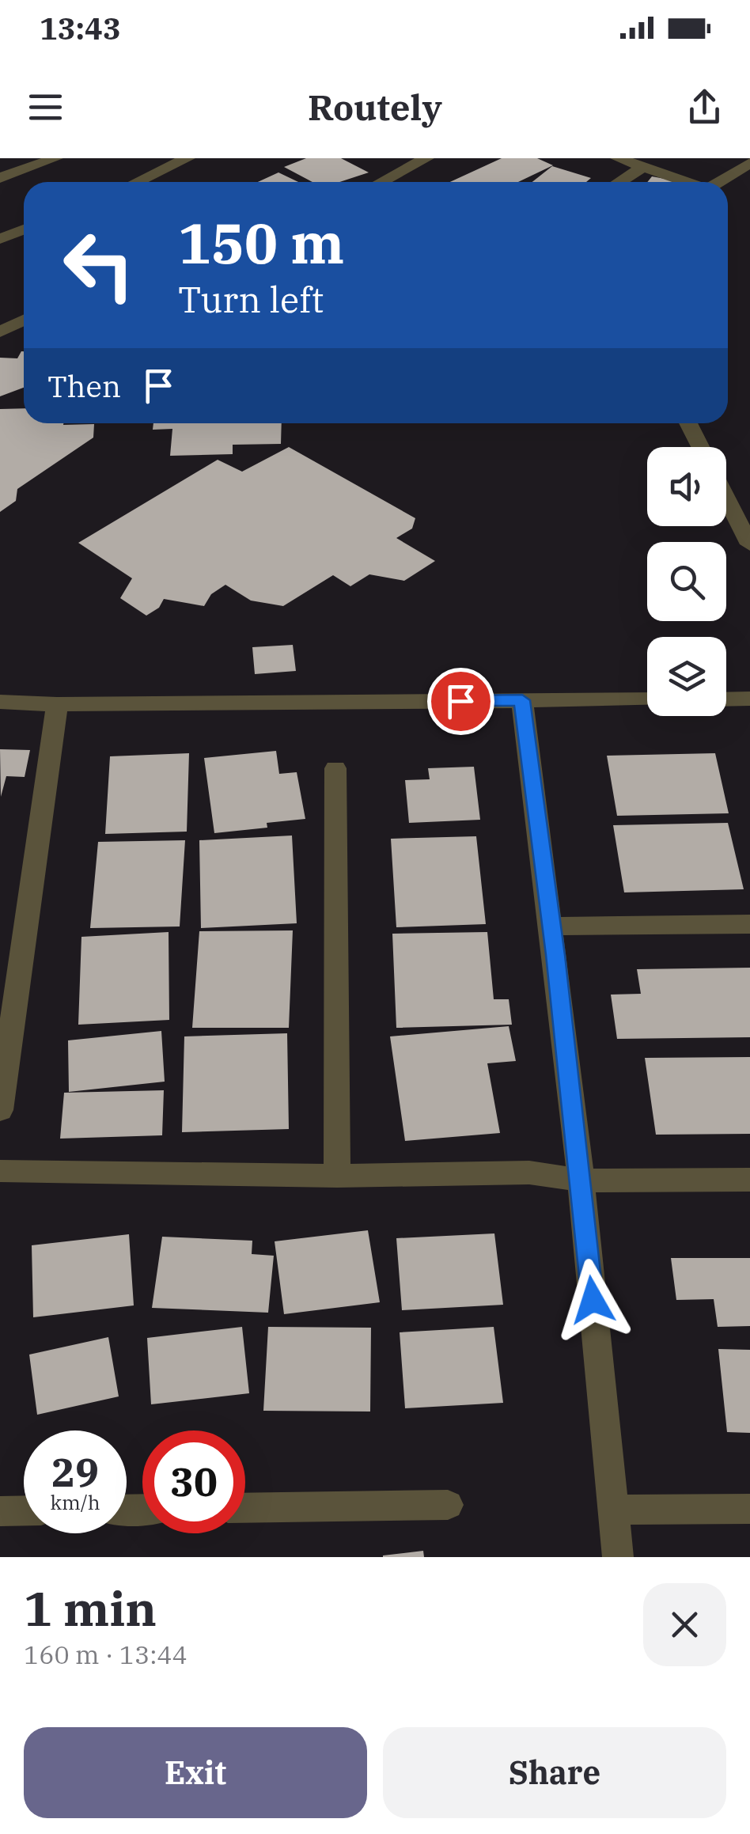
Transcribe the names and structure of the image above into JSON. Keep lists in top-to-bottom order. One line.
{"page":{"status":"13:43","header":"Routely","turn":["150 m","Turn left"],"then":"Then","speed":"29 km/h","limit":"30","heading":["1 min","160 m · 13:44"],"buttons":["Exit","Share"]}}
